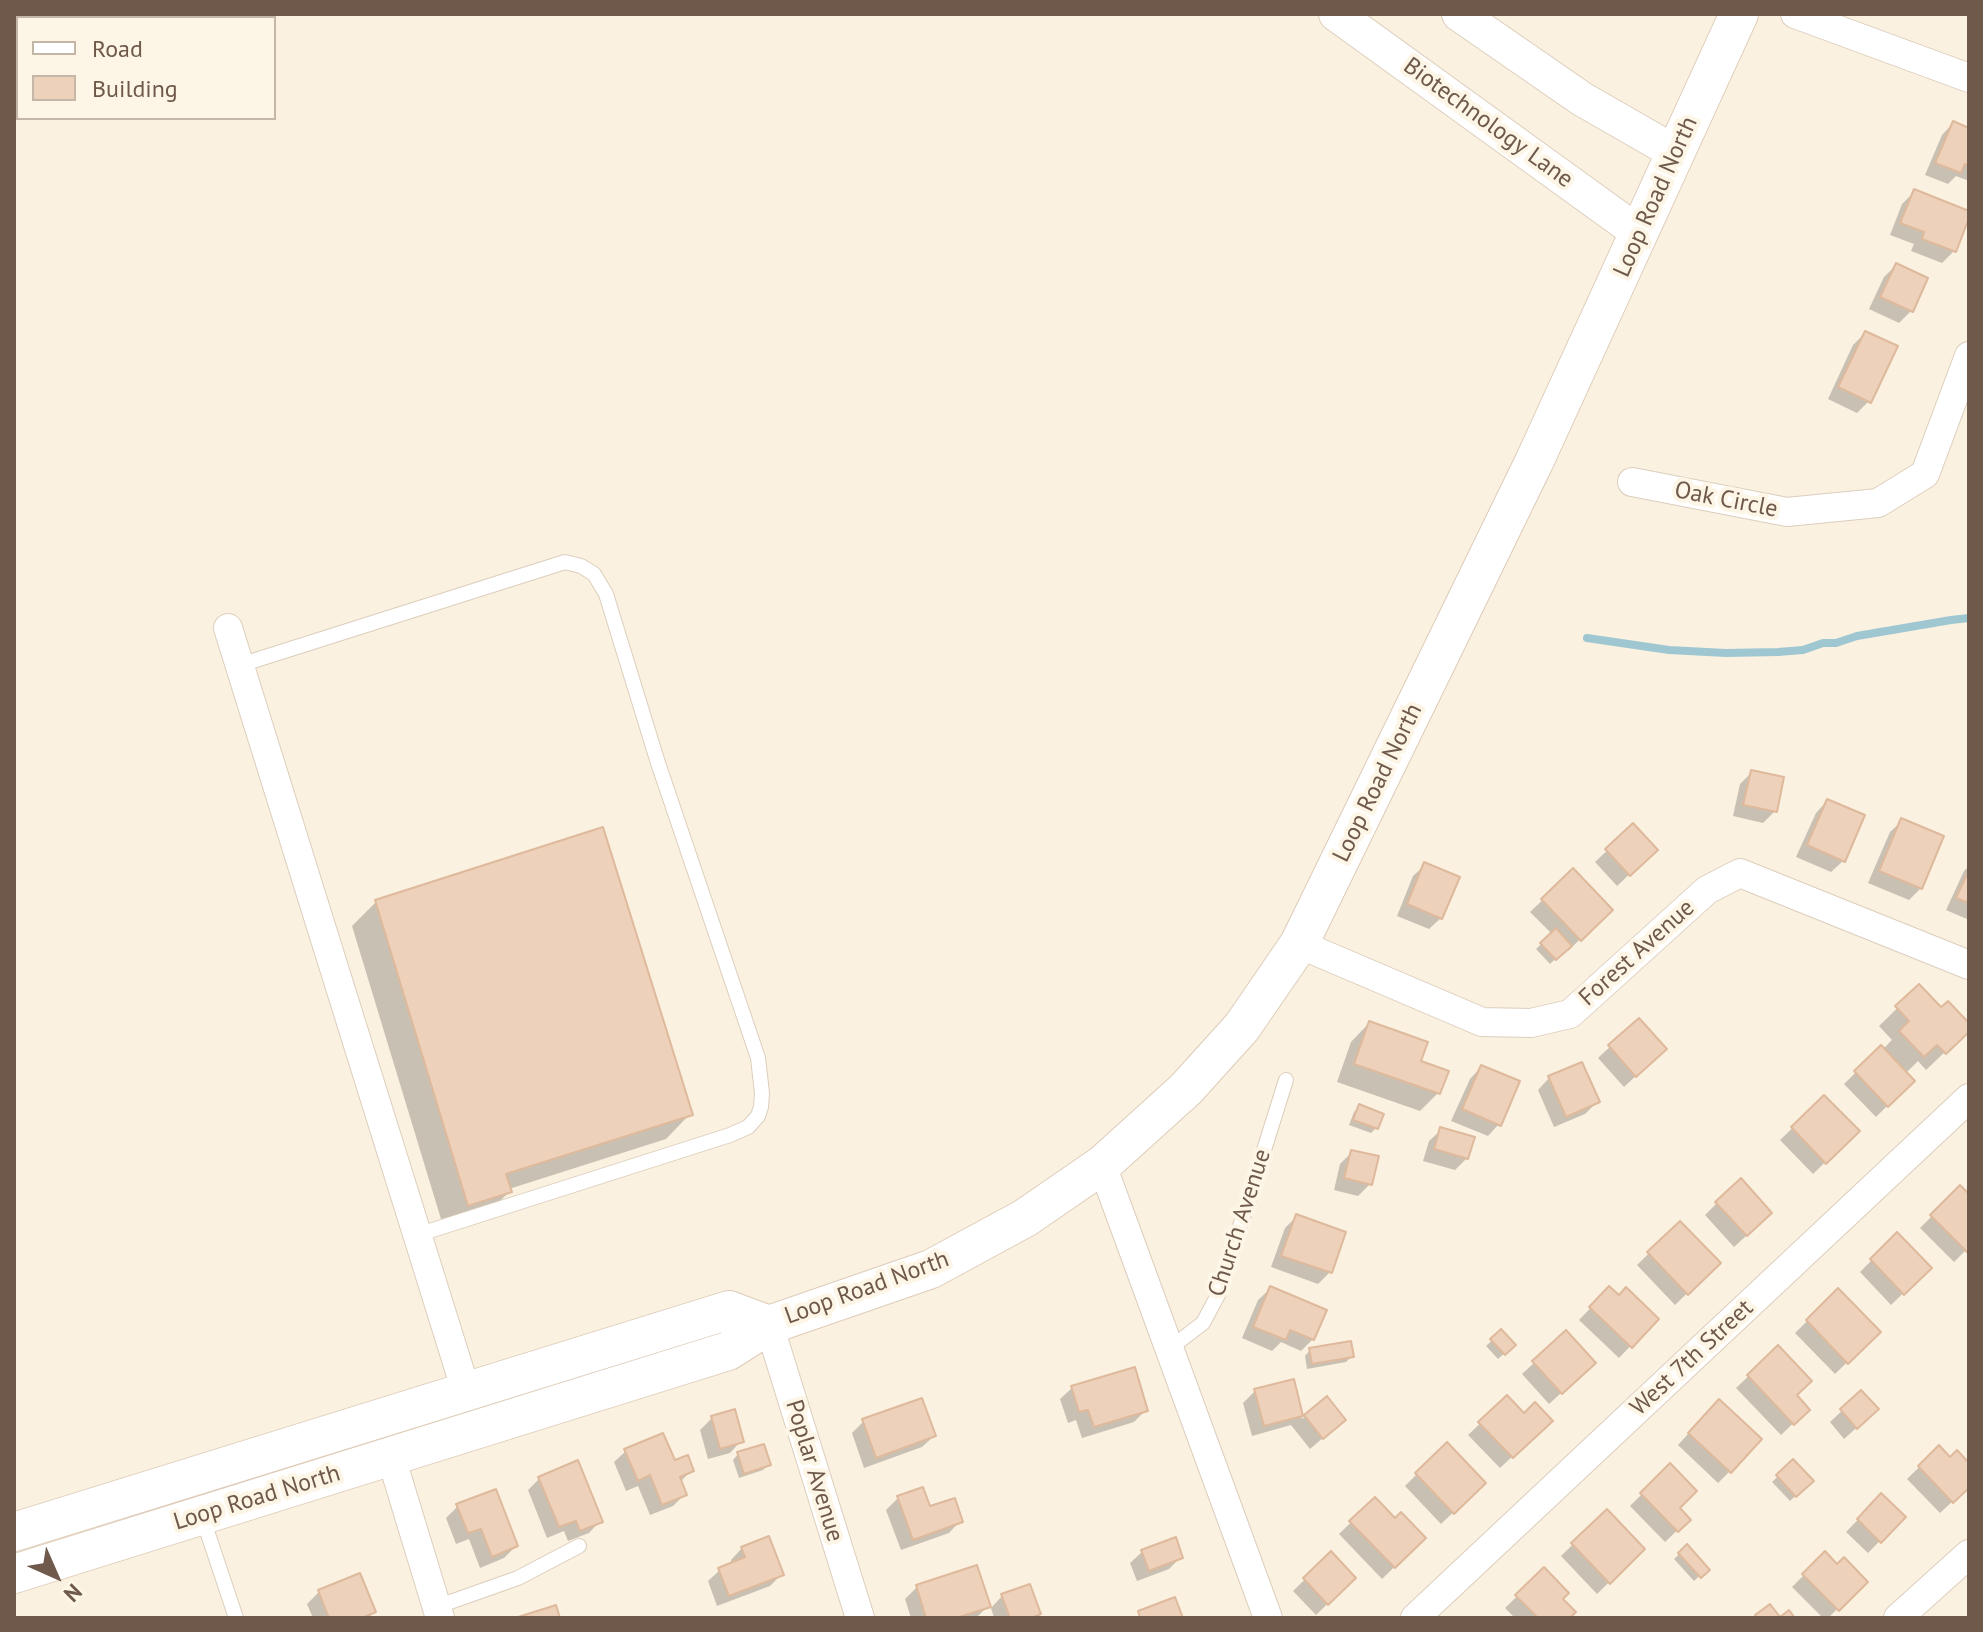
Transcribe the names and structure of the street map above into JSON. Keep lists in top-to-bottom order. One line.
{"streets":{"main road":["Loop Road North"],"street":["Biotechnology Lane","Oak Circle","Forest Avenue","West 7th Street","Poplar Avenue"],"lane":["Church Avenue"]},"crossings":[["Biotechnology Lane","Loop Road North"],["Loop Road North","Forest Avenue"],["Loop Road North","Poplar Avenue"]],"legend":["Road","Building"],"north":"bottom right"}
